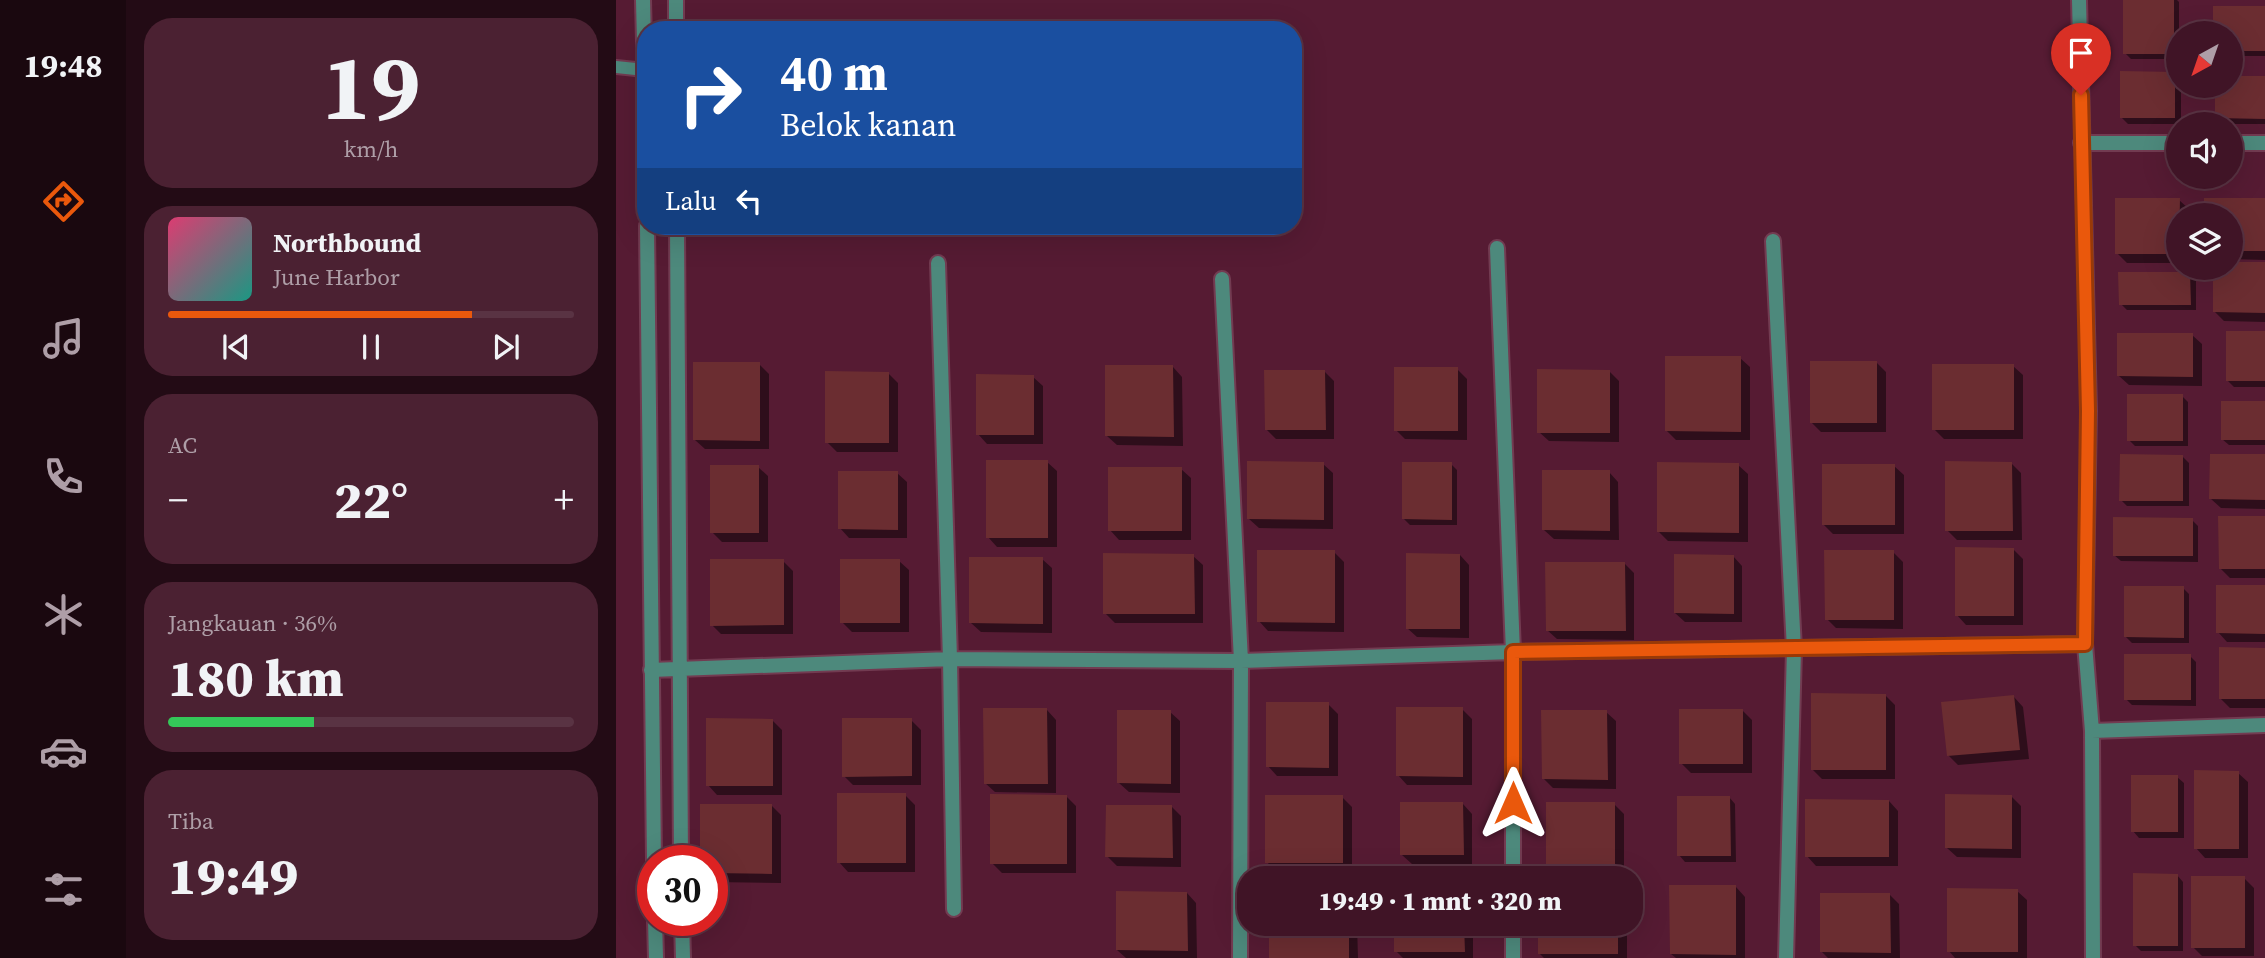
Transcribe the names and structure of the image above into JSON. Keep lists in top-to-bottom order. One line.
{"north":"bottom left","page":{"tabs":"19:48","tile":[["19","km/h"],"AC",["Jangkauan · 36%","180 km"],["Tiba","19:49"]],"turn":["40 m","Belok kanan"],"then":"Lalu","song":["Northbound","June Harbor"],"heat":["−","22°","+"],"limit":"30","trip":"19:49 · 1 mnt · 320 m"}}
